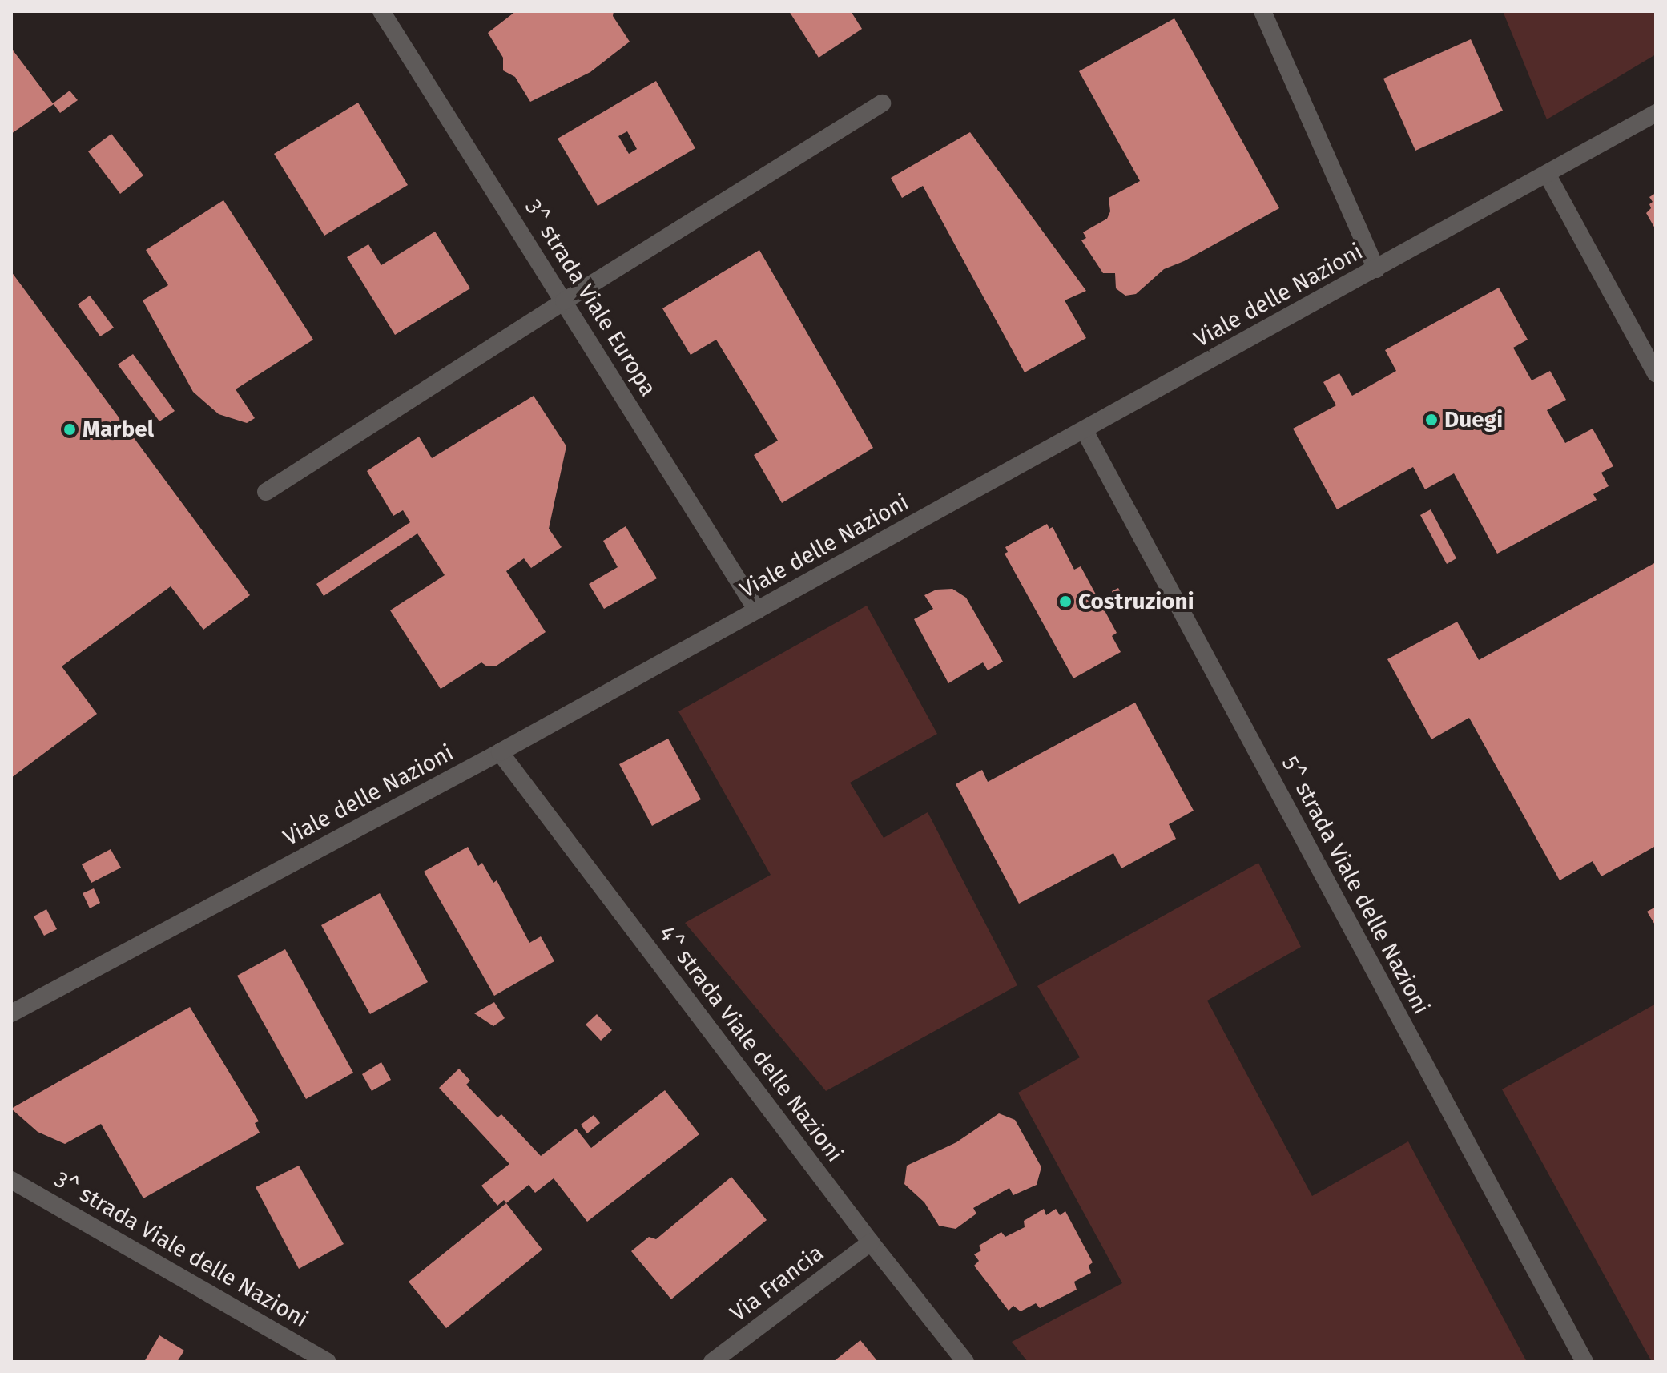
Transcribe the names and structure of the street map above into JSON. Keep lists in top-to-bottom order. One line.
{"streets":{"street":["Viale delle Nazioni","3^ strada Viale Europa","5^ strada Viale delle Nazioni","4^ strada Viale delle Nazioni","3^ strada Viale delle Nazioni","Via Francia"]},"crossings":[["Viale delle Nazioni","3^ strada Viale Europa"],["Viale delle Nazioni","5^ strada Viale delle Nazioni"],["Viale delle Nazioni","4^ strada Viale delle Nazioni"],["4^ strada Viale delle Nazioni","Via Francia"]],"places":["Duegi","Marbel","Costruzioni"]}
